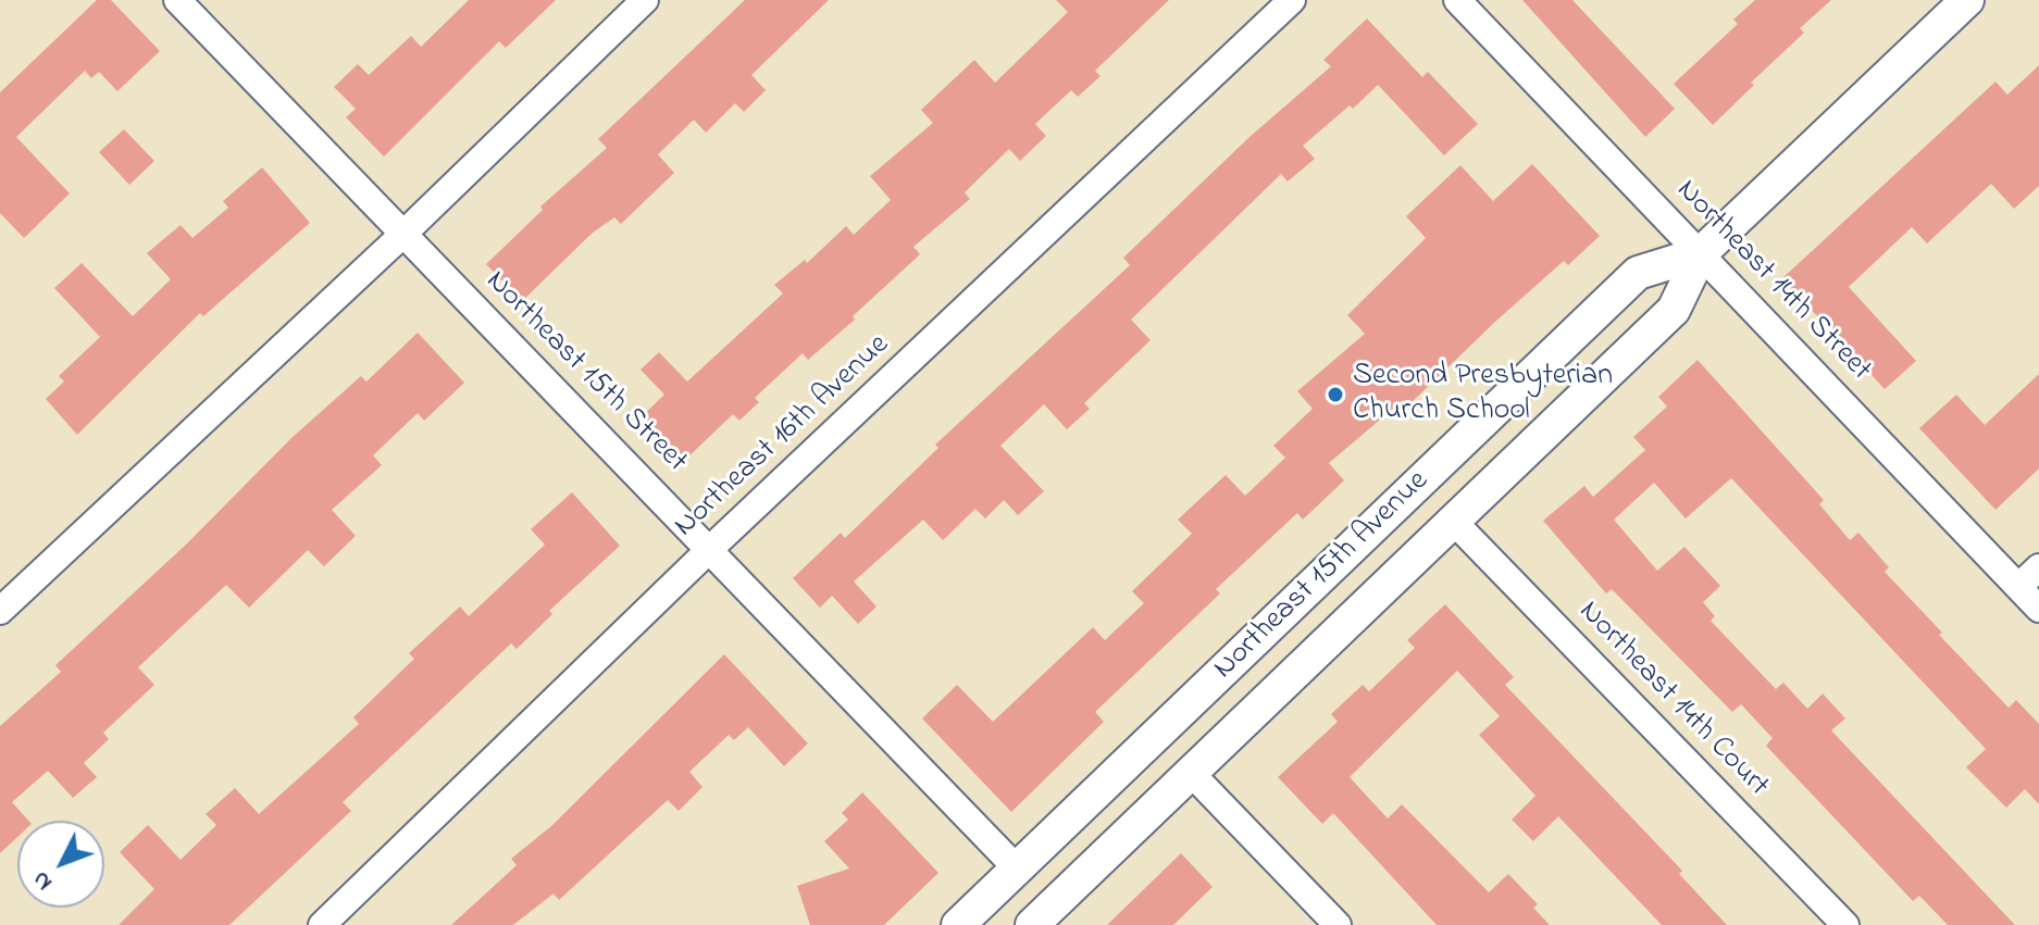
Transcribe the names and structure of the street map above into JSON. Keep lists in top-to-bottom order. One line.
{"streets":{"street":["Northeast 14th Street","Northeast 15th Street","Northeast 16th Avenue","Northeast 15th Avenue","Northeast 14th Court"]},"crossings":[["Northeast 14th Street","Northeast 15th Avenue"],["Northeast 15th Street","Northeast 16th Avenue"],["Northeast 15th Street","Northeast 15th Avenue"],["Northeast 15th Avenue","Northeast 14th Court"]],"places":["Second Presbyterian Church School"],"north":"bottom left"}
